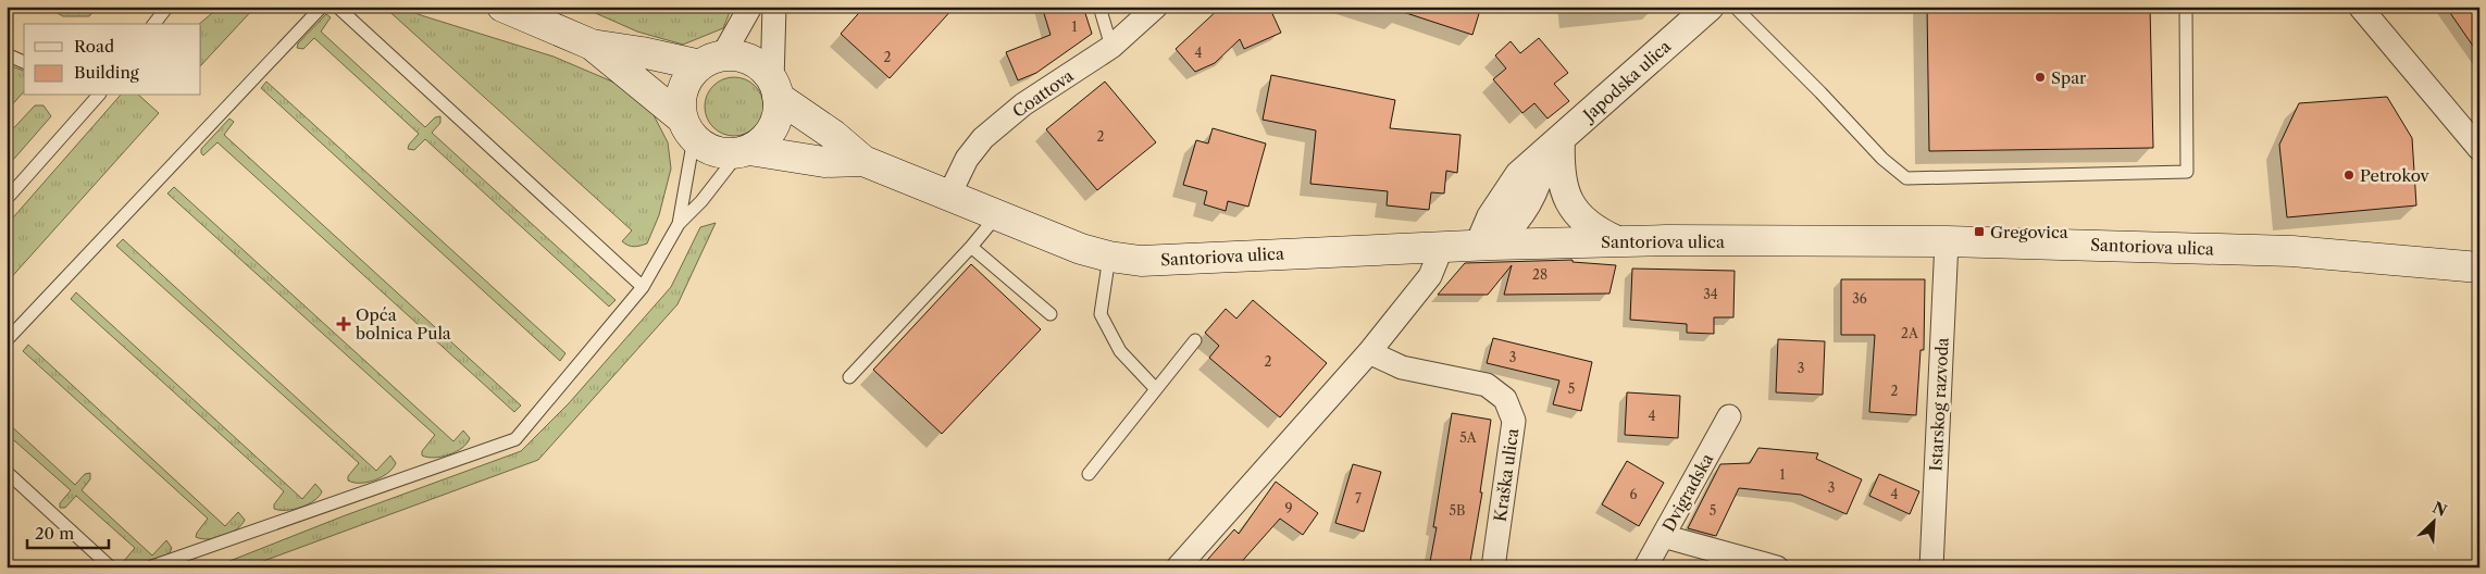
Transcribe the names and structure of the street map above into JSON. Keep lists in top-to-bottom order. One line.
{"streets":{"main road":["Santoriova ulica"],"street":["Japodska ulica","Coattova","Istarskog razvoda","Kraška ulica","Dvigradska"]},"crossings":[["Coattova","Santoriova ulica"],["Santoriova ulica","Istarskog razvoda"]],"places":{"other":["Spar","Petrokov"],"transit":["Gregovica"],"health":["Opća bolnica Pula"]},"house_numbers":["1","4","2","2","28","34","36","2A","3","2","3","5","2","4","5A","1","3","6","4","7","9","5B","5"],"legend":["Road","Building"],"scale_bar":"20 m","north":"top right"}
